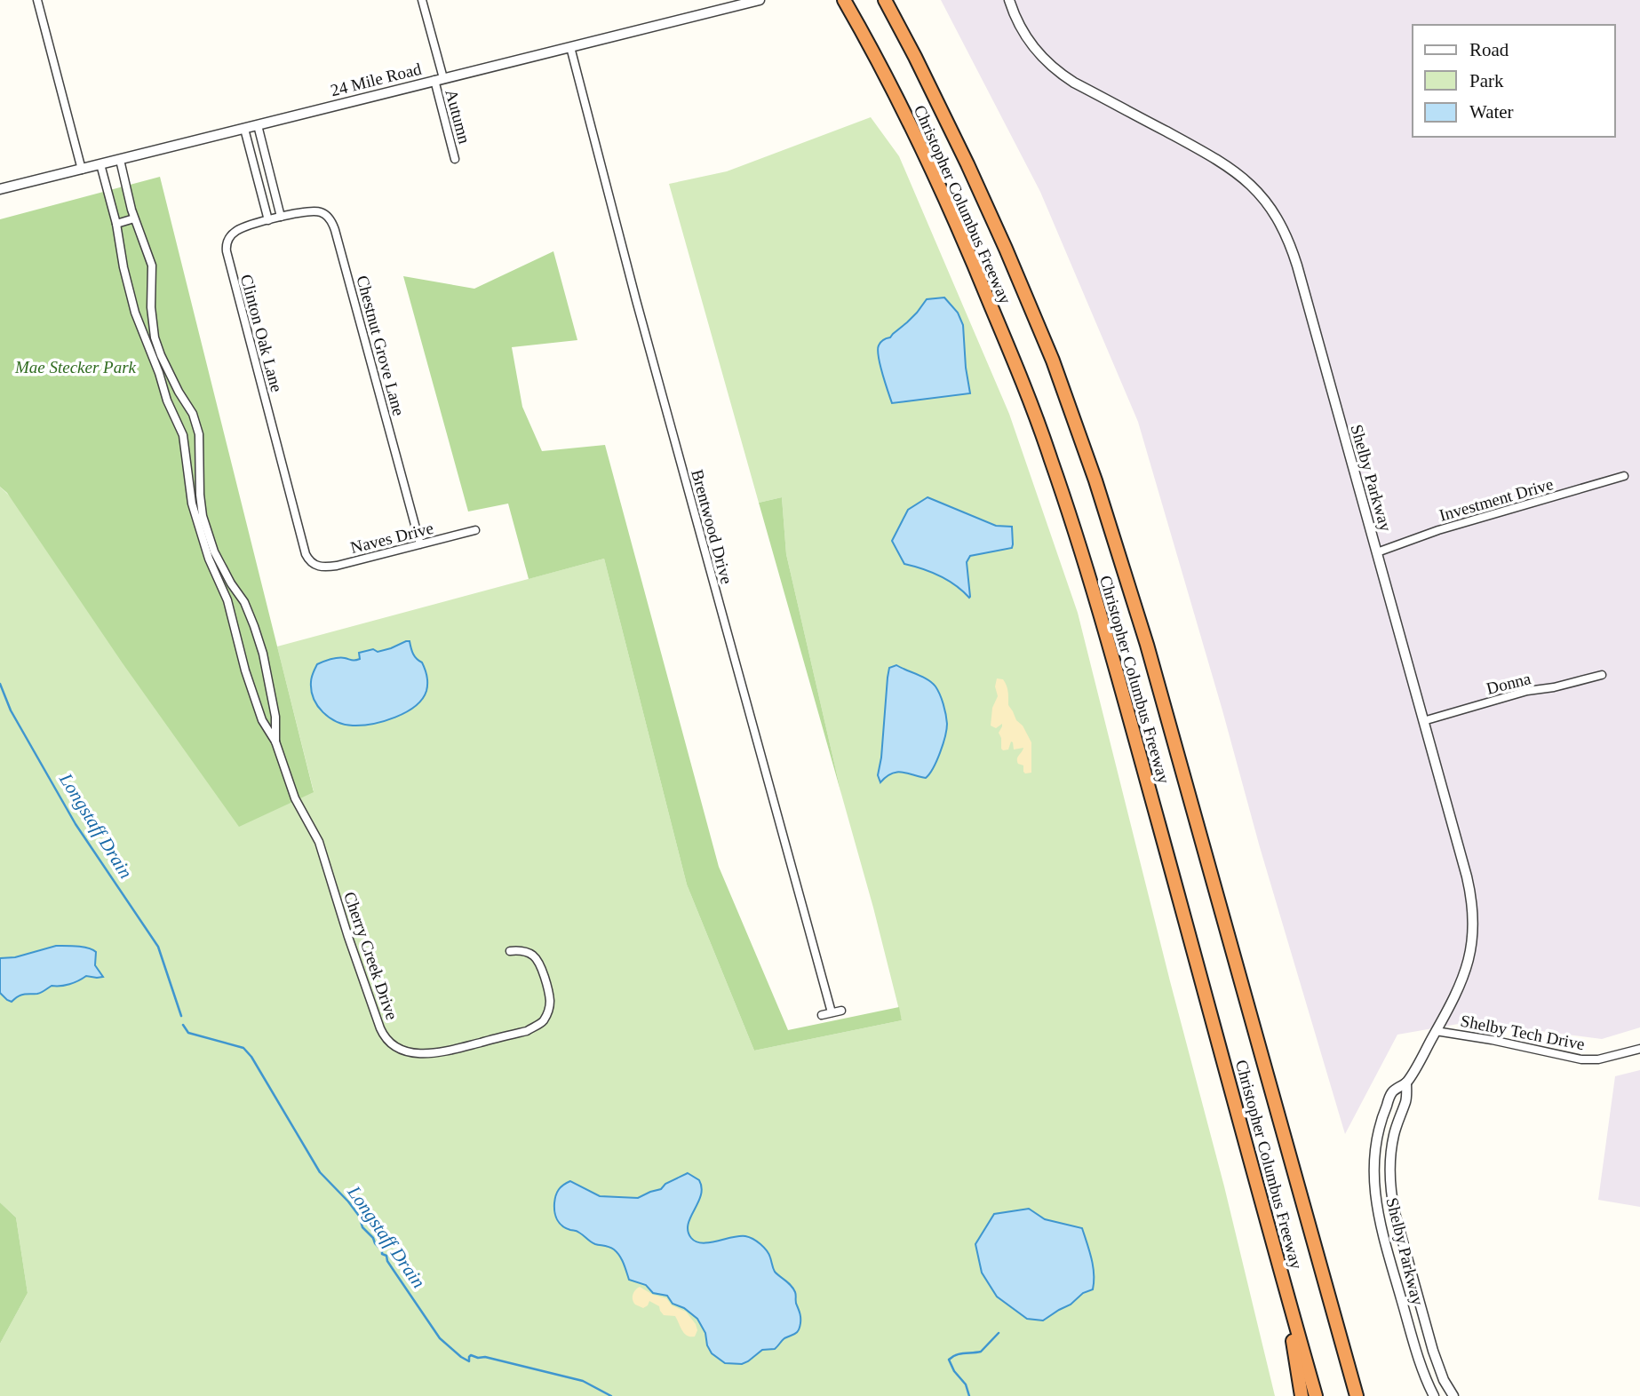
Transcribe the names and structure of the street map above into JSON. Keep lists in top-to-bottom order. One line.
{"streets":{"highway":["Christopher Columbus Freeway"],"street":["24 Mile Road","Autumn","Clinton Oak Lane","Chestnut Grove Lane","Shelby Parkway","Investment Drive","Brentwood Drive","Naves Drive","Donna","Cherry Creek Drive","Shelby Tech Drive"]},"crossings":[["24 Mile Road","Autumn"],["24 Mile Road","Brentwood Drive"],["24 Mile Road","Cherry Creek Drive"],["Clinton Oak Lane","Chestnut Grove Lane"],["Clinton Oak Lane","Naves Drive"],["Chestnut Grove Lane","Naves Drive"],["Shelby Parkway","Investment Drive"],["Shelby Parkway","Donna"],["Shelby Parkway","Shelby Tech Drive"]],"water":["Longstaff Drain"],"parks":["Mae Stecker Park"],"legend":["Road","Park","Water"]}
